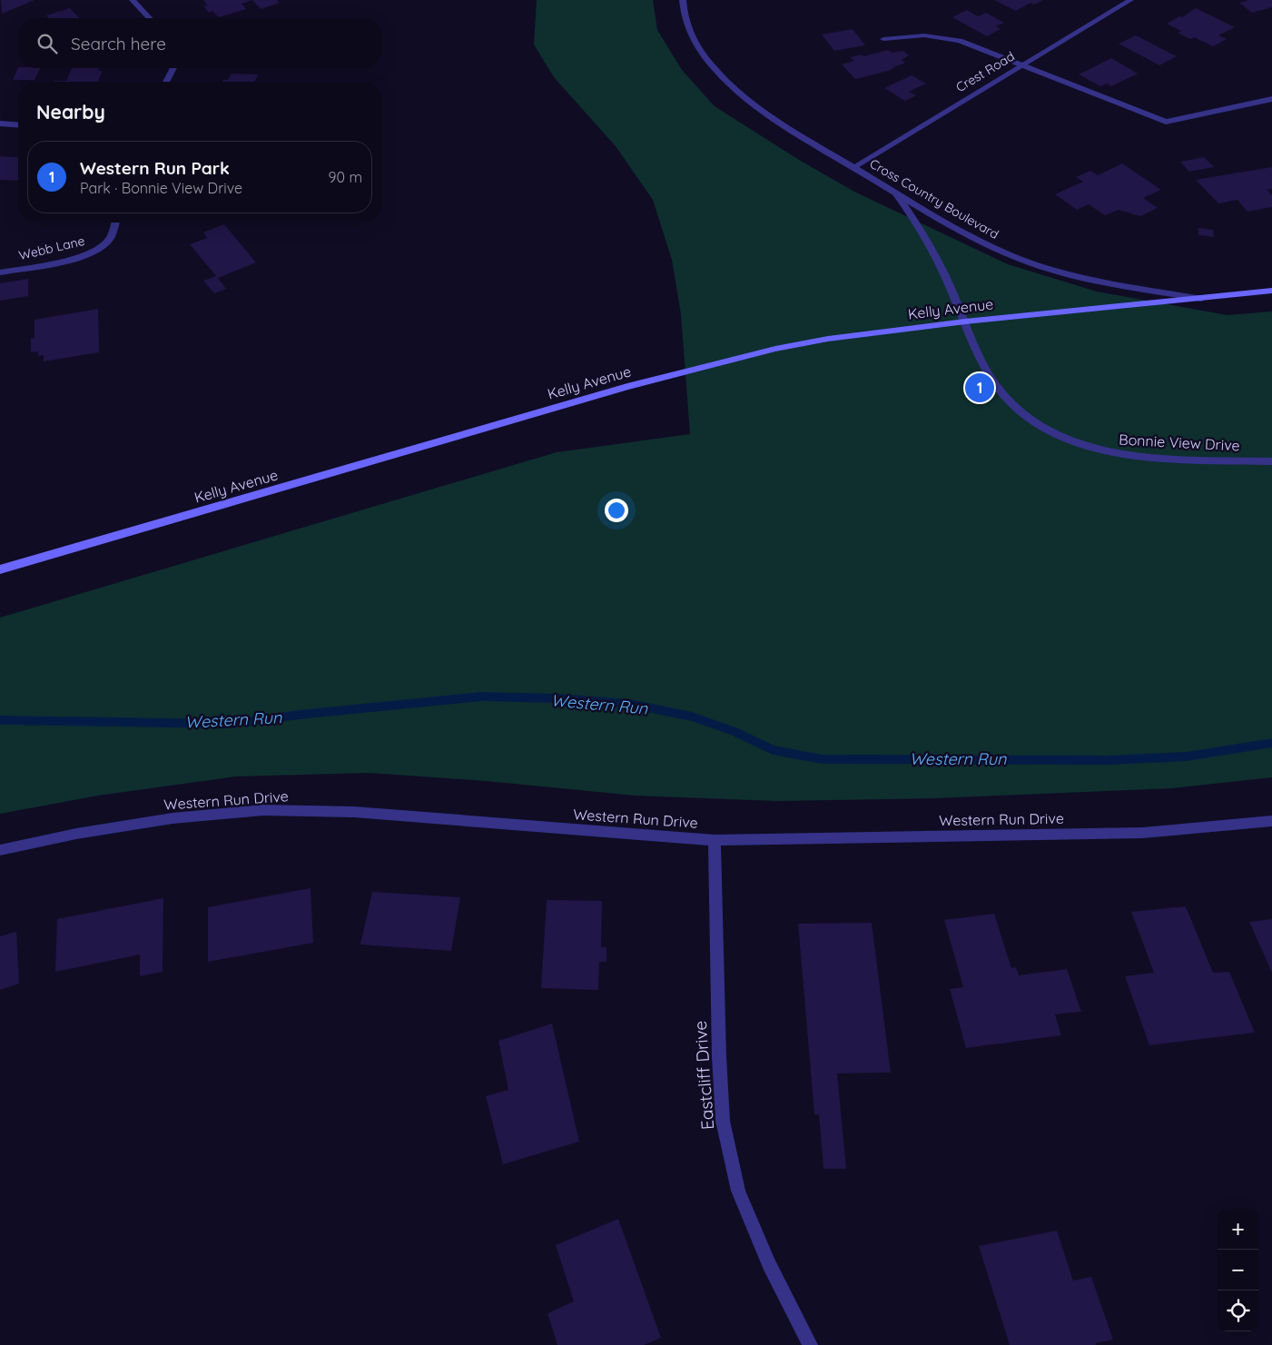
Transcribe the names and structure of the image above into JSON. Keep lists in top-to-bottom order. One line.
{"streets":{"main road":["Cross Country Boulevard","Kelly Avenue"],"street":["Crest Road","Webb Lane","Bonnie View Drive","Western Run Drive","Eastcliff Drive"]},"crossings":[["Crest Road","Cross Country Boulevard"],["Cross Country Boulevard","Kelly Avenue"],["Cross Country Boulevard","Bonnie View Drive"],["Kelly Avenue","Bonnie View Drive"],["Western Run Drive","Eastcliff Drive"]],"water":["Western Run"],"page":{"search":"Search here","heading":"Nearby","list":[{"mark":"1","name":"Western Run Park","note":"Park · Bonnie View Drive","value":"90 m"}],"pins":"1","map_buttons":["+","−"]}}
